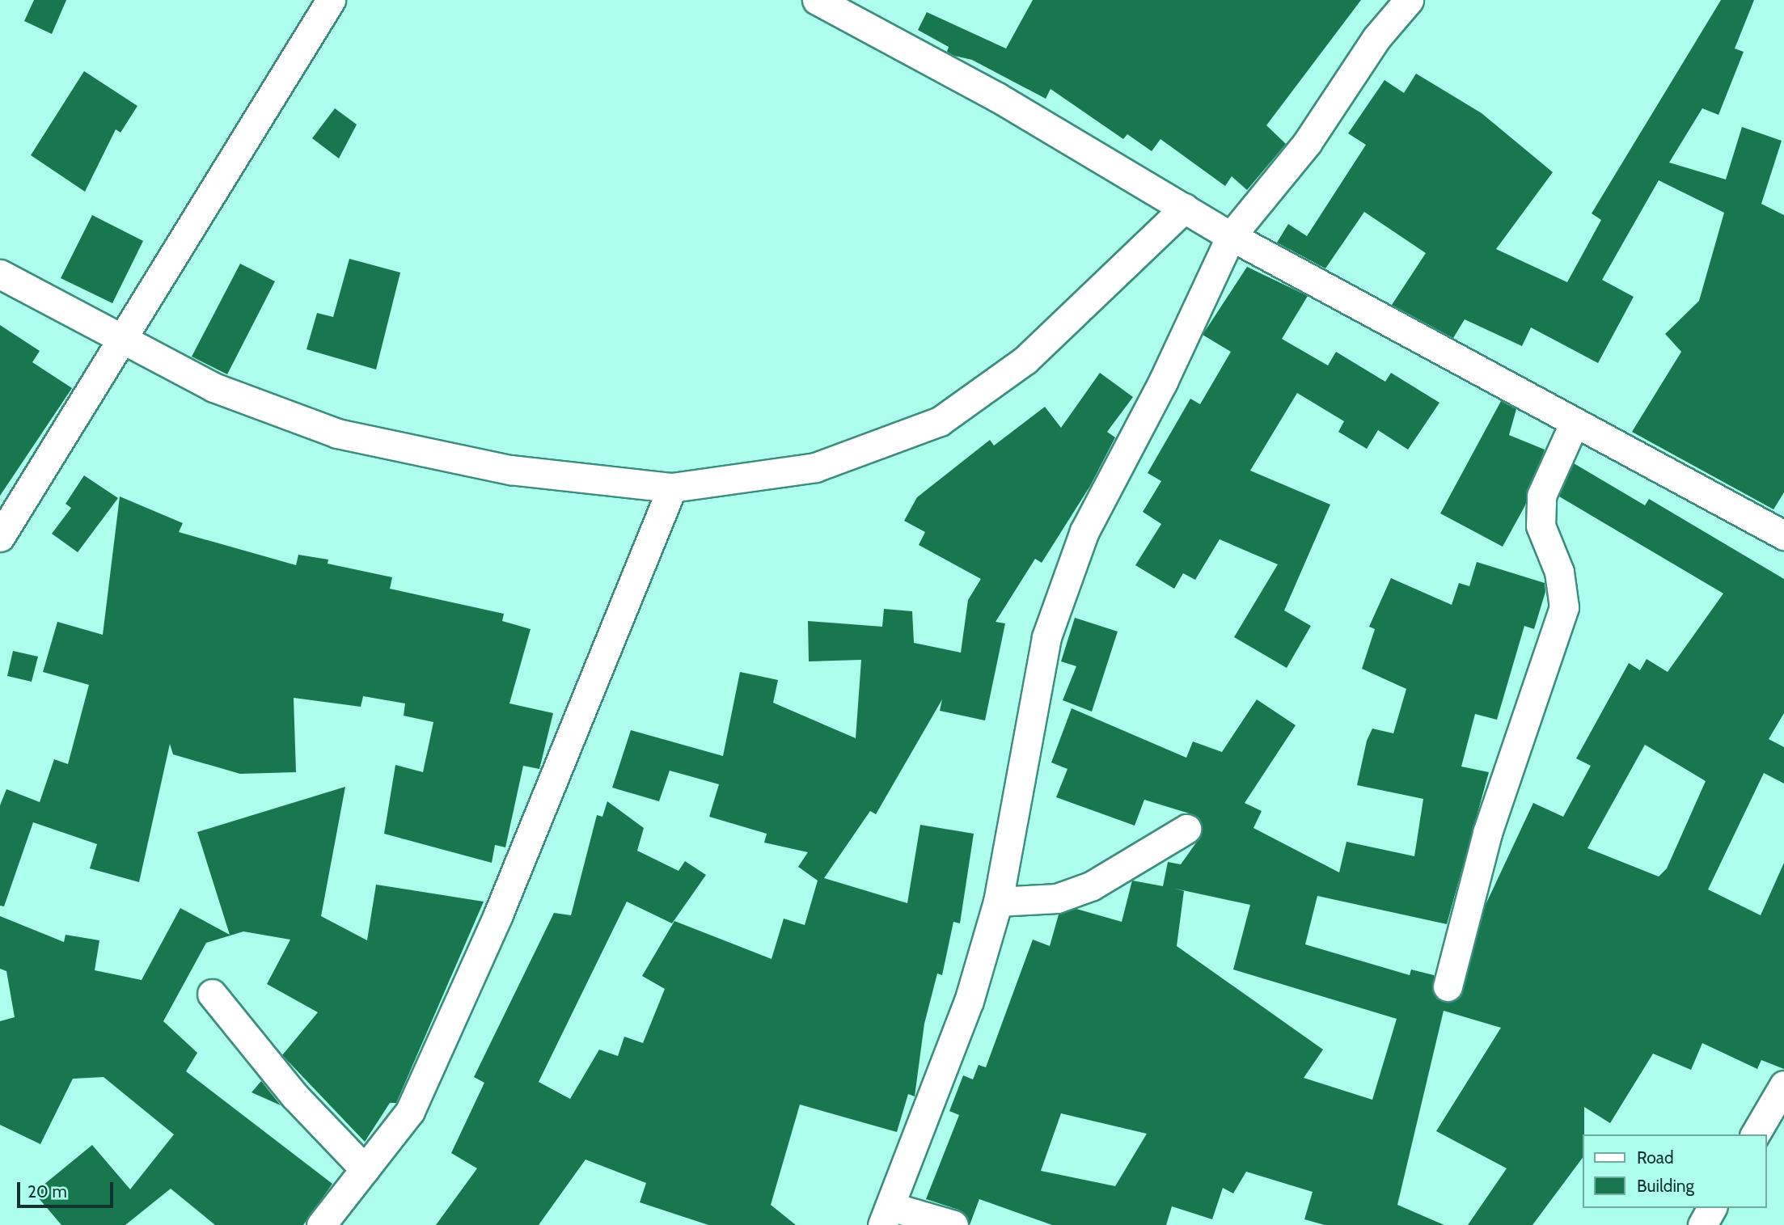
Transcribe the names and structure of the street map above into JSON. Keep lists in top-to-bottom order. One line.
{"legend":["Road","Building"],"scale_bar":"20 m"}
